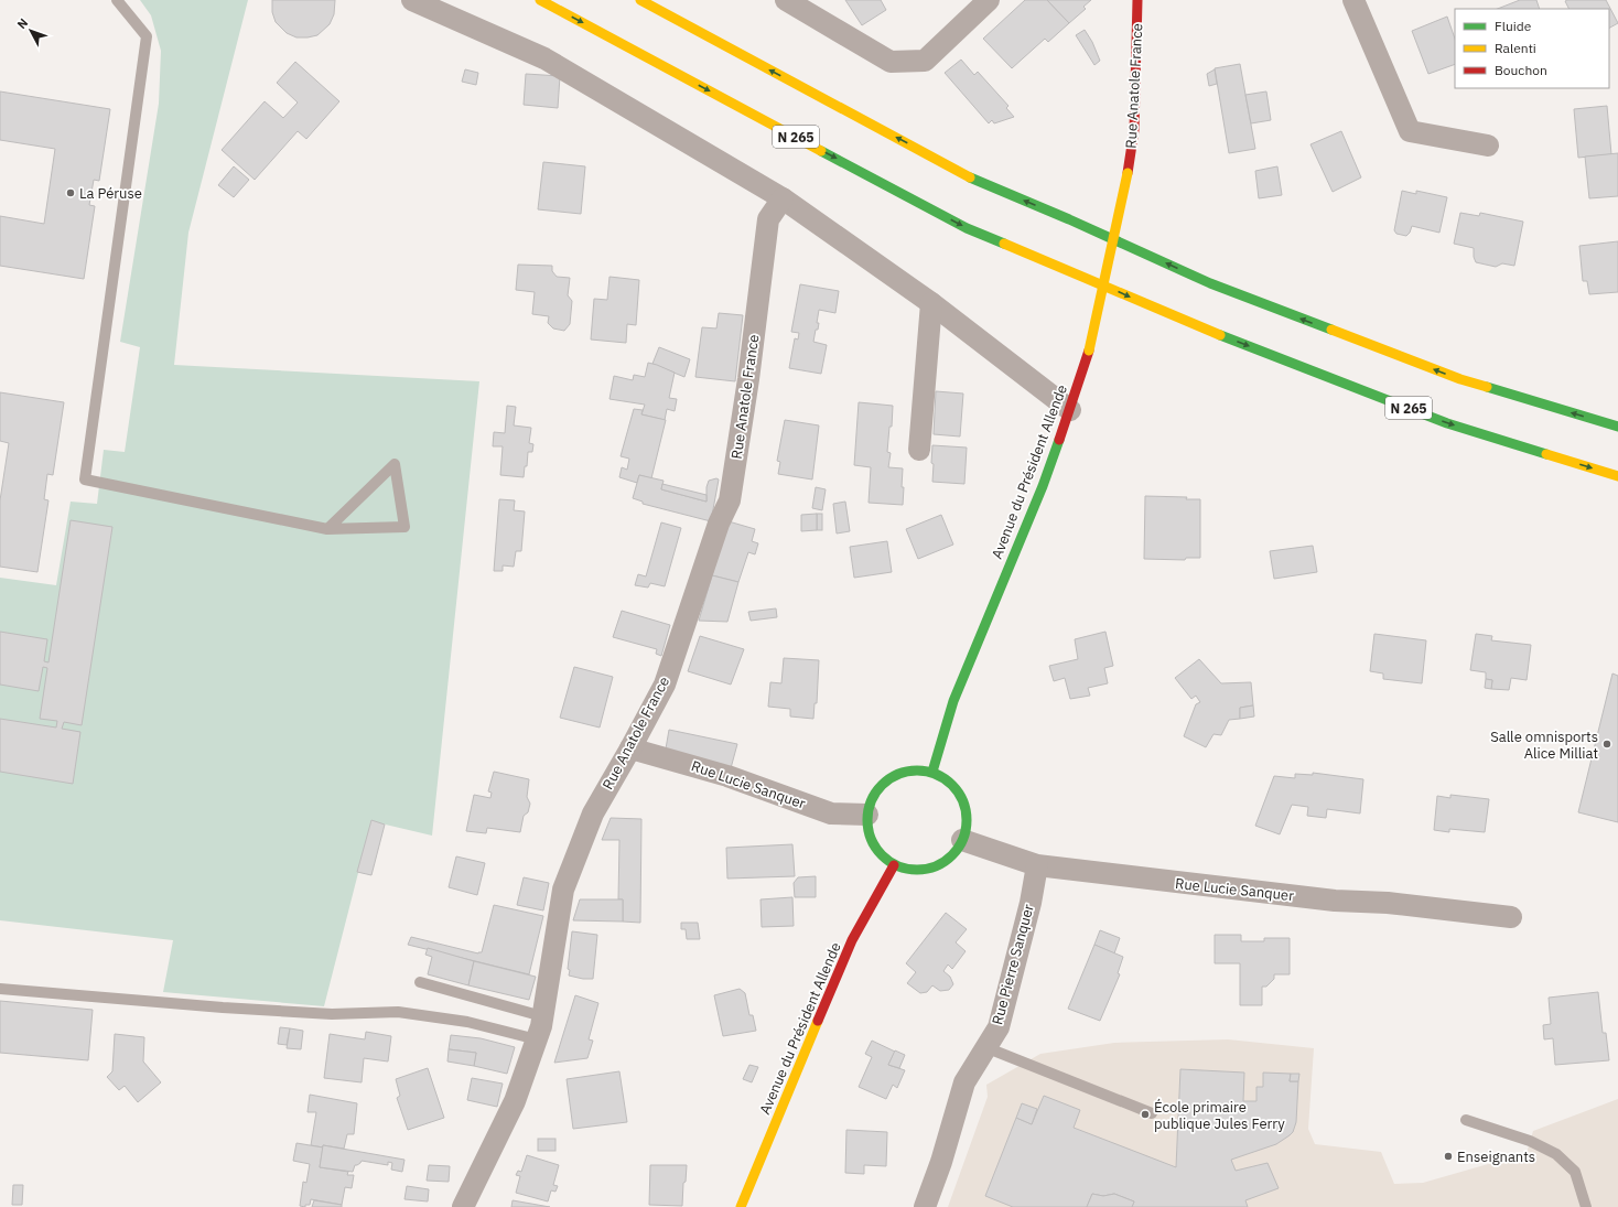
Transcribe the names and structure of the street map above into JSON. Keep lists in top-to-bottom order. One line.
{"streets":{"main road":["Rue Anatole France","N 265","Avenue du Président Allende"],"street":["Rue Lucie Sanquer","Rue Pierre Sanquer"]},"crossings":[["Rue Anatole France","Avenue du Président Allende"],["Rue Anatole France","Rue Lucie Sanquer"],["Avenue du Président Allende","Rue Lucie Sanquer"],["Rue Lucie Sanquer","Rue Pierre Sanquer"]],"places":["La Péruse","Salle omnisports Alice Milliat","École primaire publique Jules Ferry","Enseignants"],"legend":["Fluide","Ralenti","Bouchon"],"north":"top left"}
